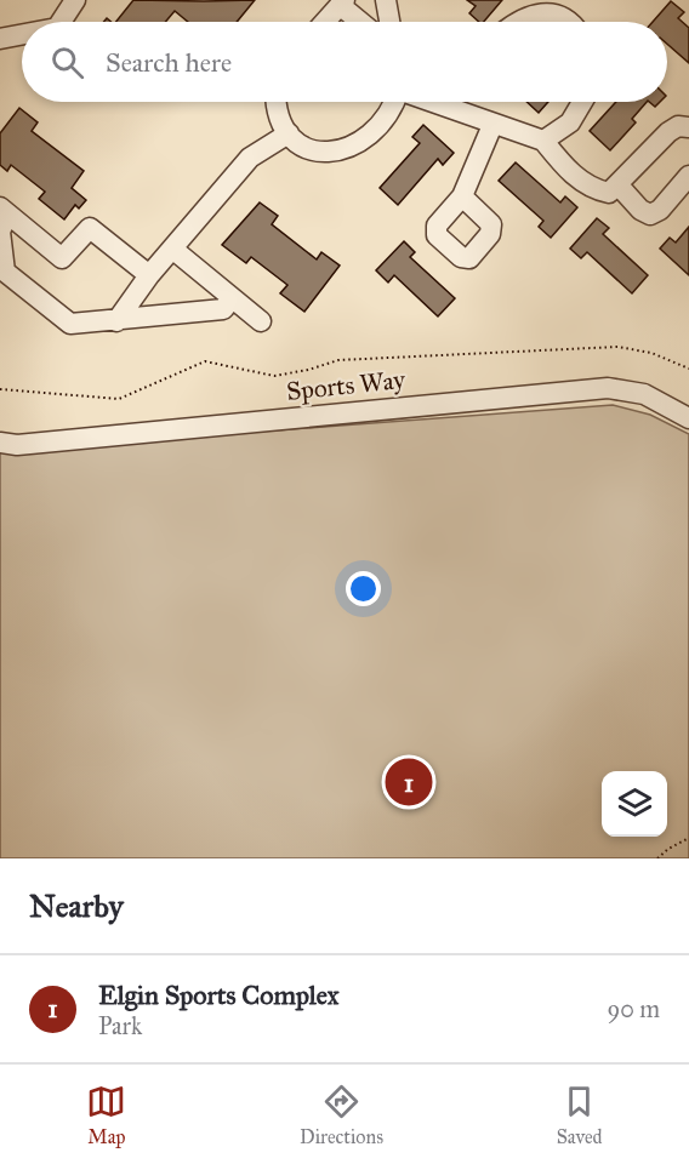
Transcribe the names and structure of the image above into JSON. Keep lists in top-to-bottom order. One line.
{"streets":{"street":["Sports Way"]},"page":{"search":"Search here","pins":"1","heading":"Nearby","list":[{"mark":"1","name":"Elgin Sports Complex","note":"Park","value":"90 m"}],"nav":["Map","Directions","Saved"]}}
